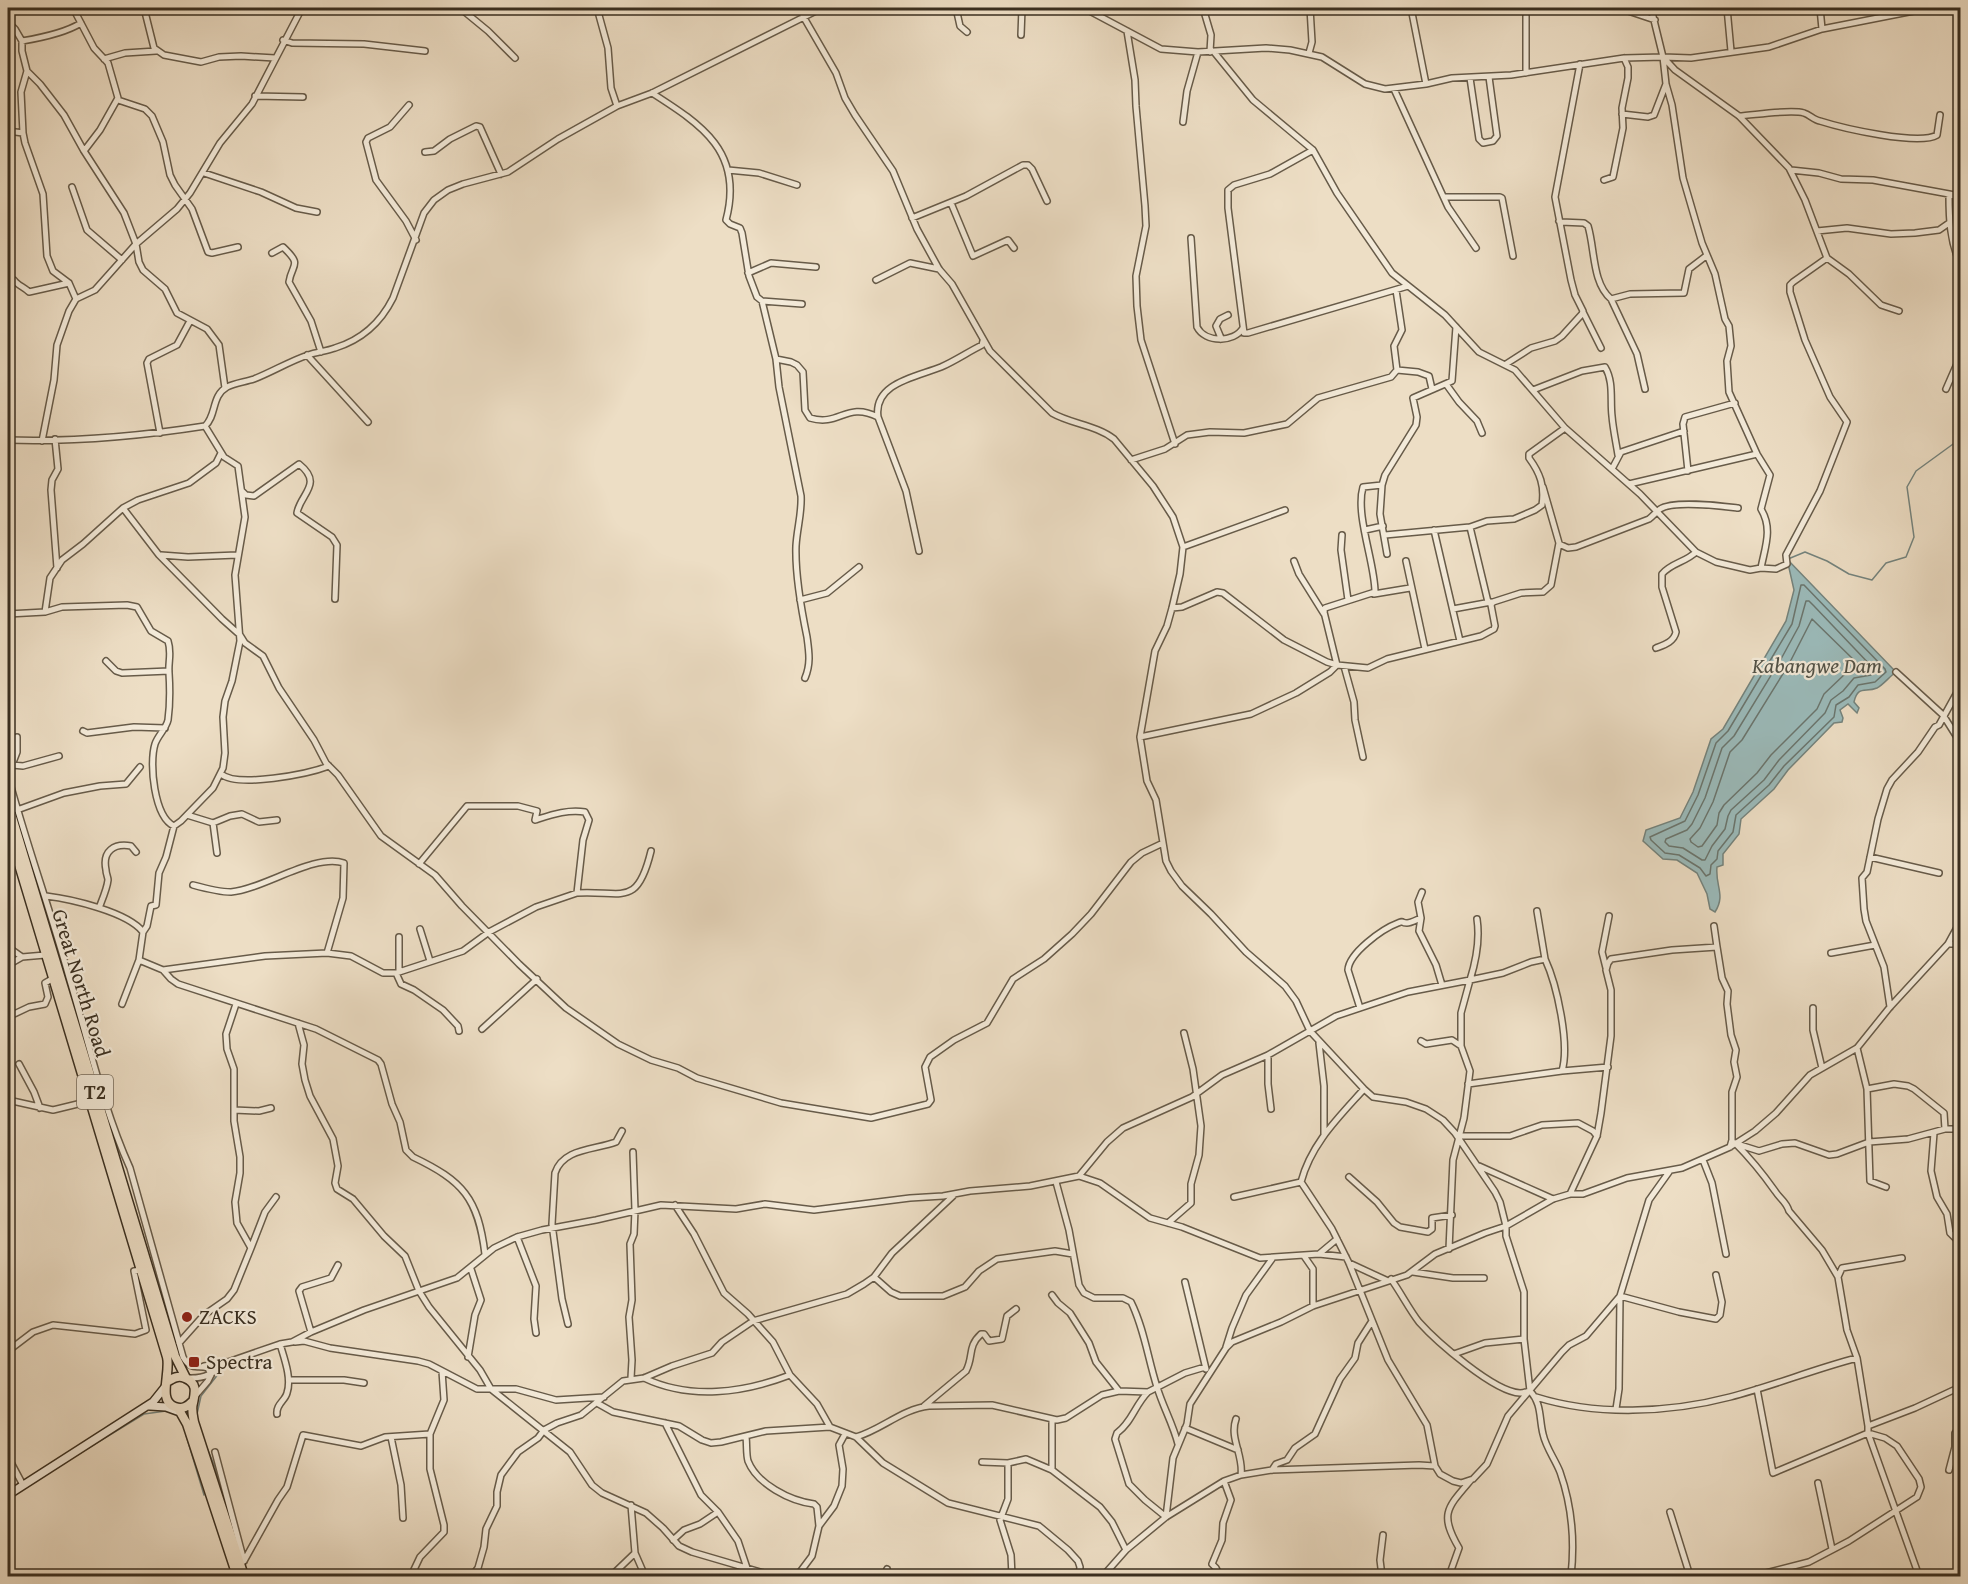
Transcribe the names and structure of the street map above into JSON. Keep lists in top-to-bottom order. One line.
{"streets":{"main road":["Great North Road","T2"]},"water":["Kabangwe Dam"],"places":{"other":["ZACKS"],"transit":["Spectra"]}}
